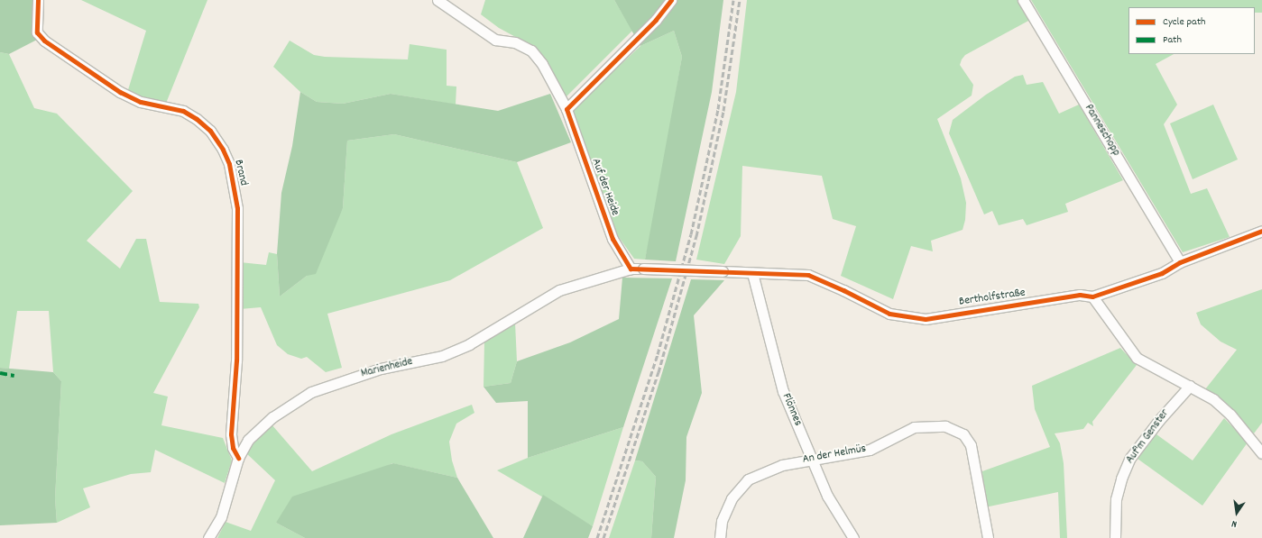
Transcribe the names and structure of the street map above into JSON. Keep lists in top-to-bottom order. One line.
{"streets":{"street":["Panneschopp","Brand","Auf der Heide","Bertholfstraße","Marienheide","Flönnes","Auf'm Genster","An der Helmüs"]},"crossings":[["Panneschopp","Bertholfstraße"],["Brand","Marienheide"],["Auf der Heide","Marienheide"],["Bertholfstraße","Marienheide"],["Bertholfstraße","Flönnes"],["Flönnes","An der Helmüs"]],"legend":["Cycle path","Path"],"north":"bottom"}
